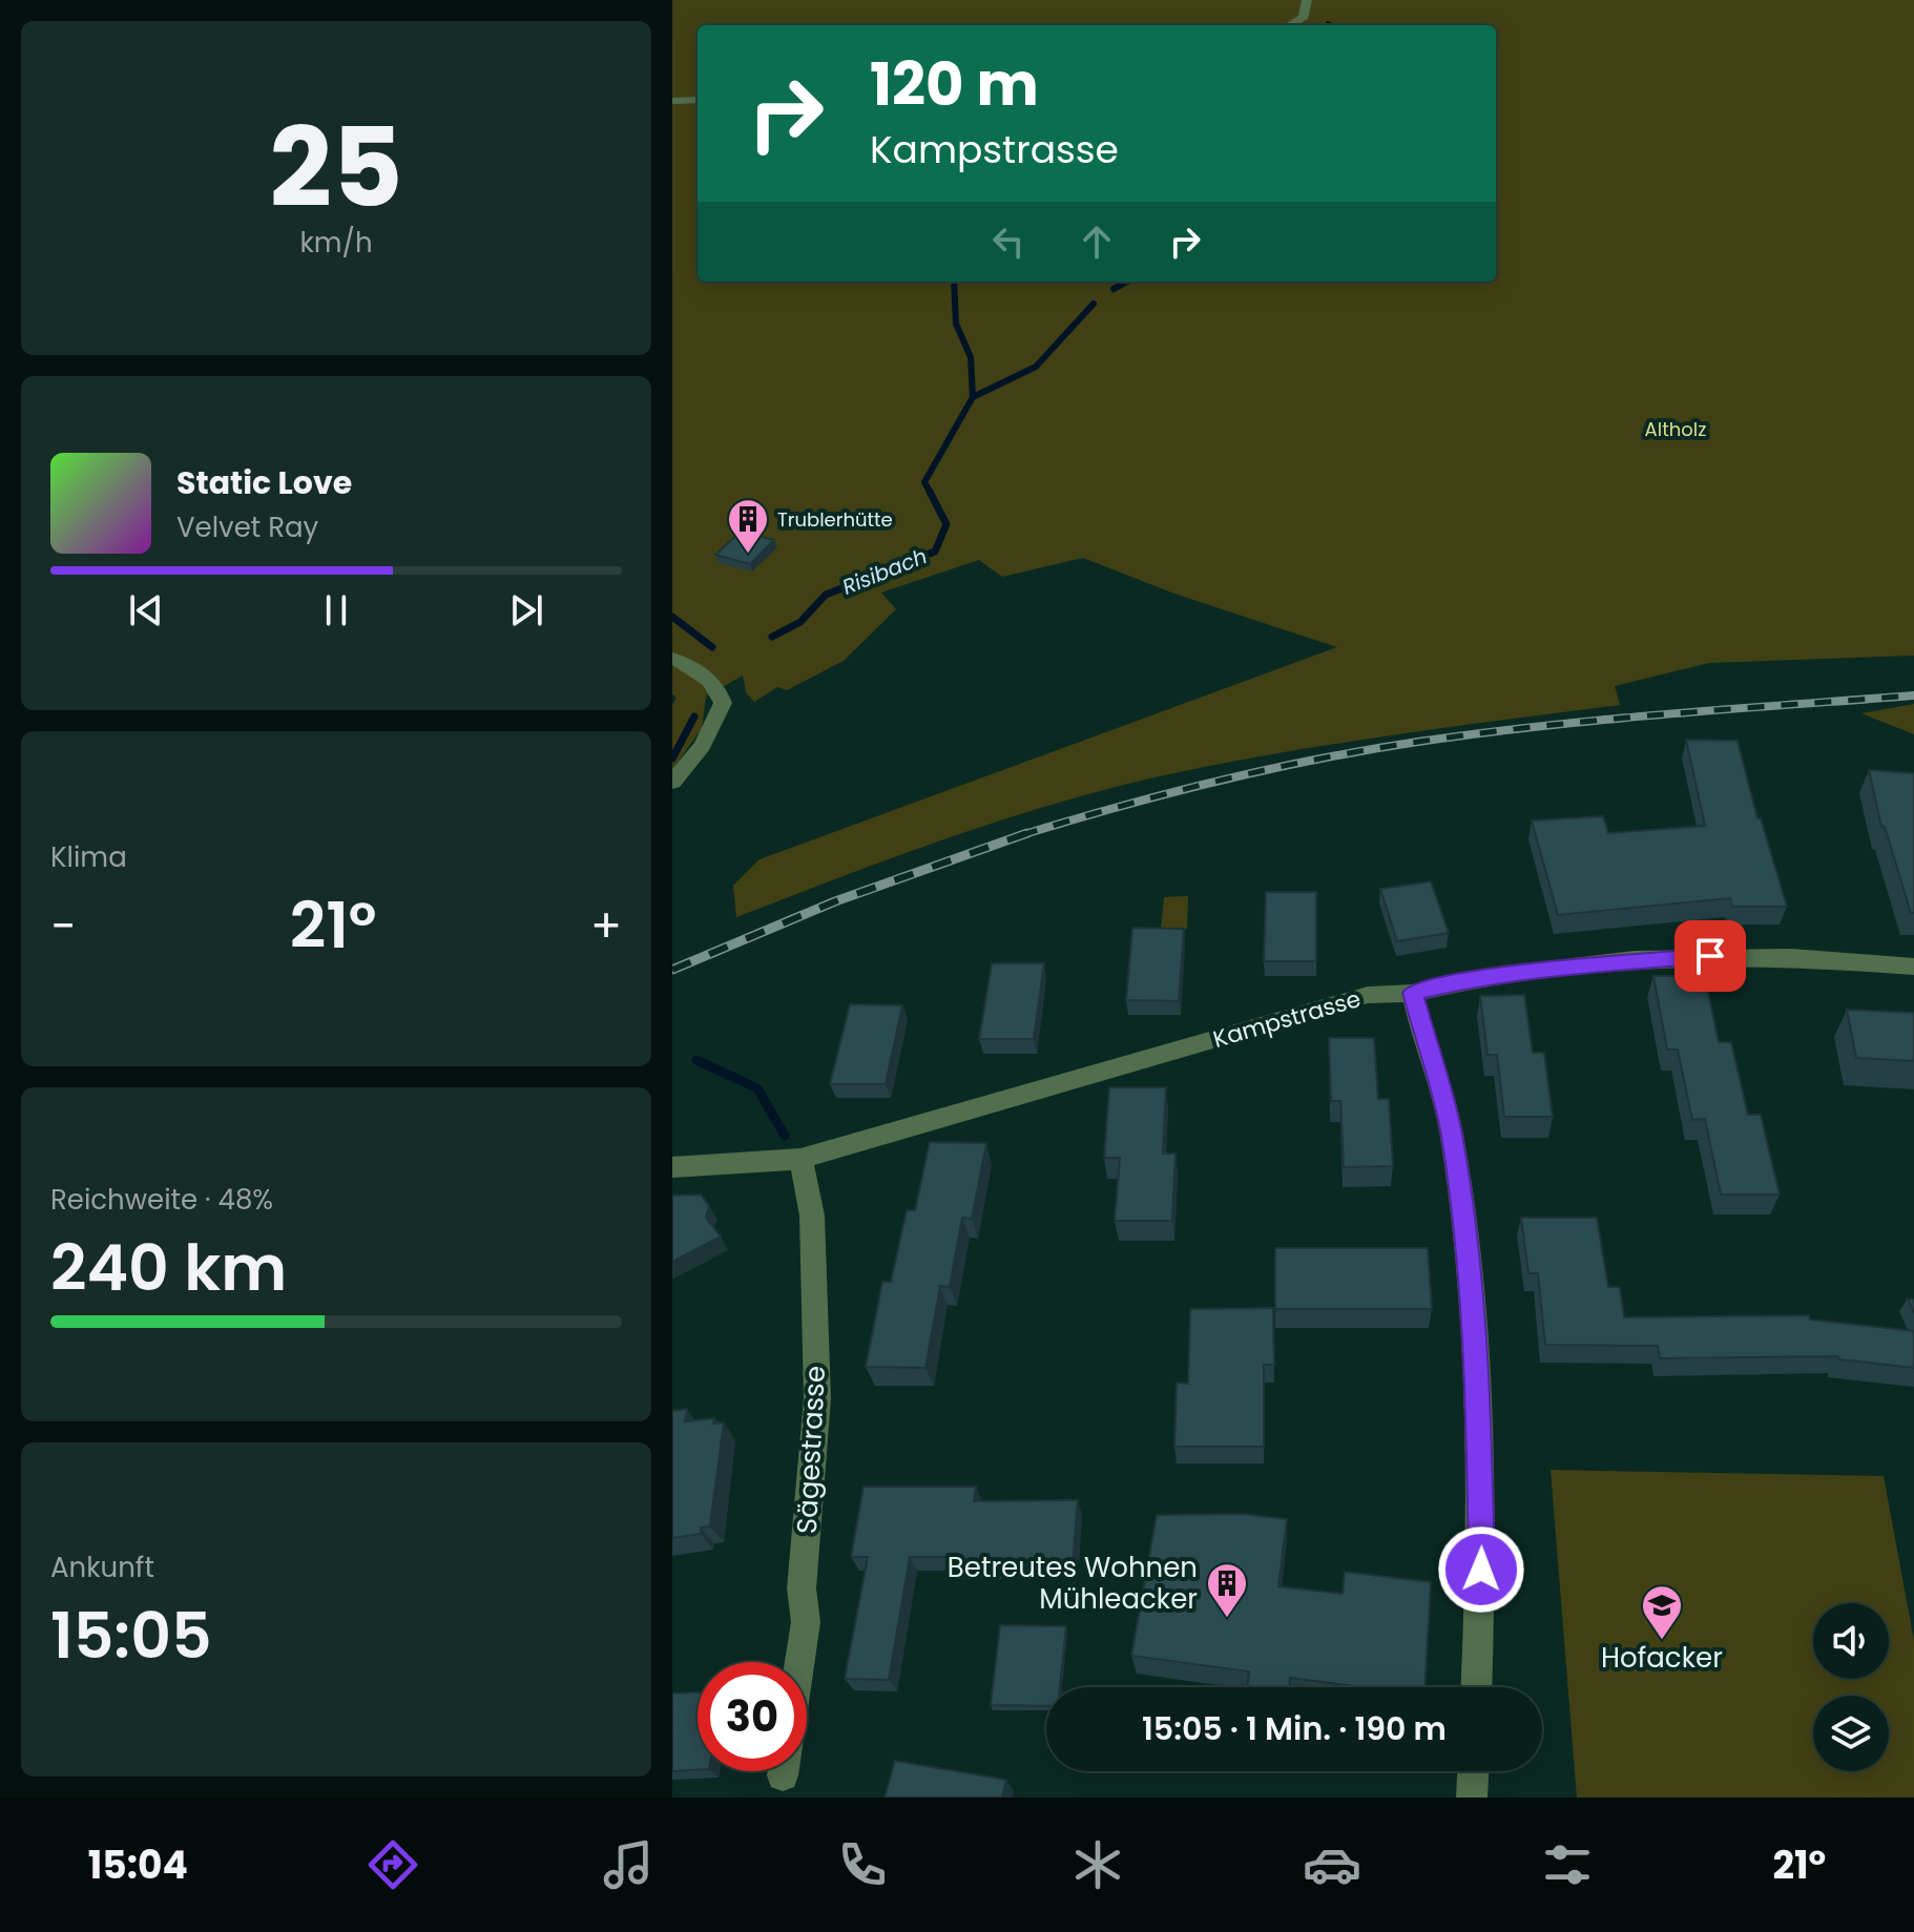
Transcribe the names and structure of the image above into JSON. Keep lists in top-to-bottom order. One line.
{"streets":{"street":["Kampstrasse","Sägestrasse"]},"crossings":[["Kampstrasse","Sägestrasse"]],"water":["Risibach"],"parks":["Altholz"],"places":{"building":["Trublerhütte","Betreutes Wohnen Mühleacker"],"school or university":["Hofacker"]},"page":{"tile":[["25","km/h"],"Klima",["Reichweite · 48%","240 km"],["Ankunft","15:05"]],"turn":["120 m","Kampstrasse"],"song":["Static Love","Velvet Ray"],"heat":["−","21°","+"],"limit":"30","trip":"15:05 · 1 Min. · 190 m","tabs":["15:04","21°"]}}
